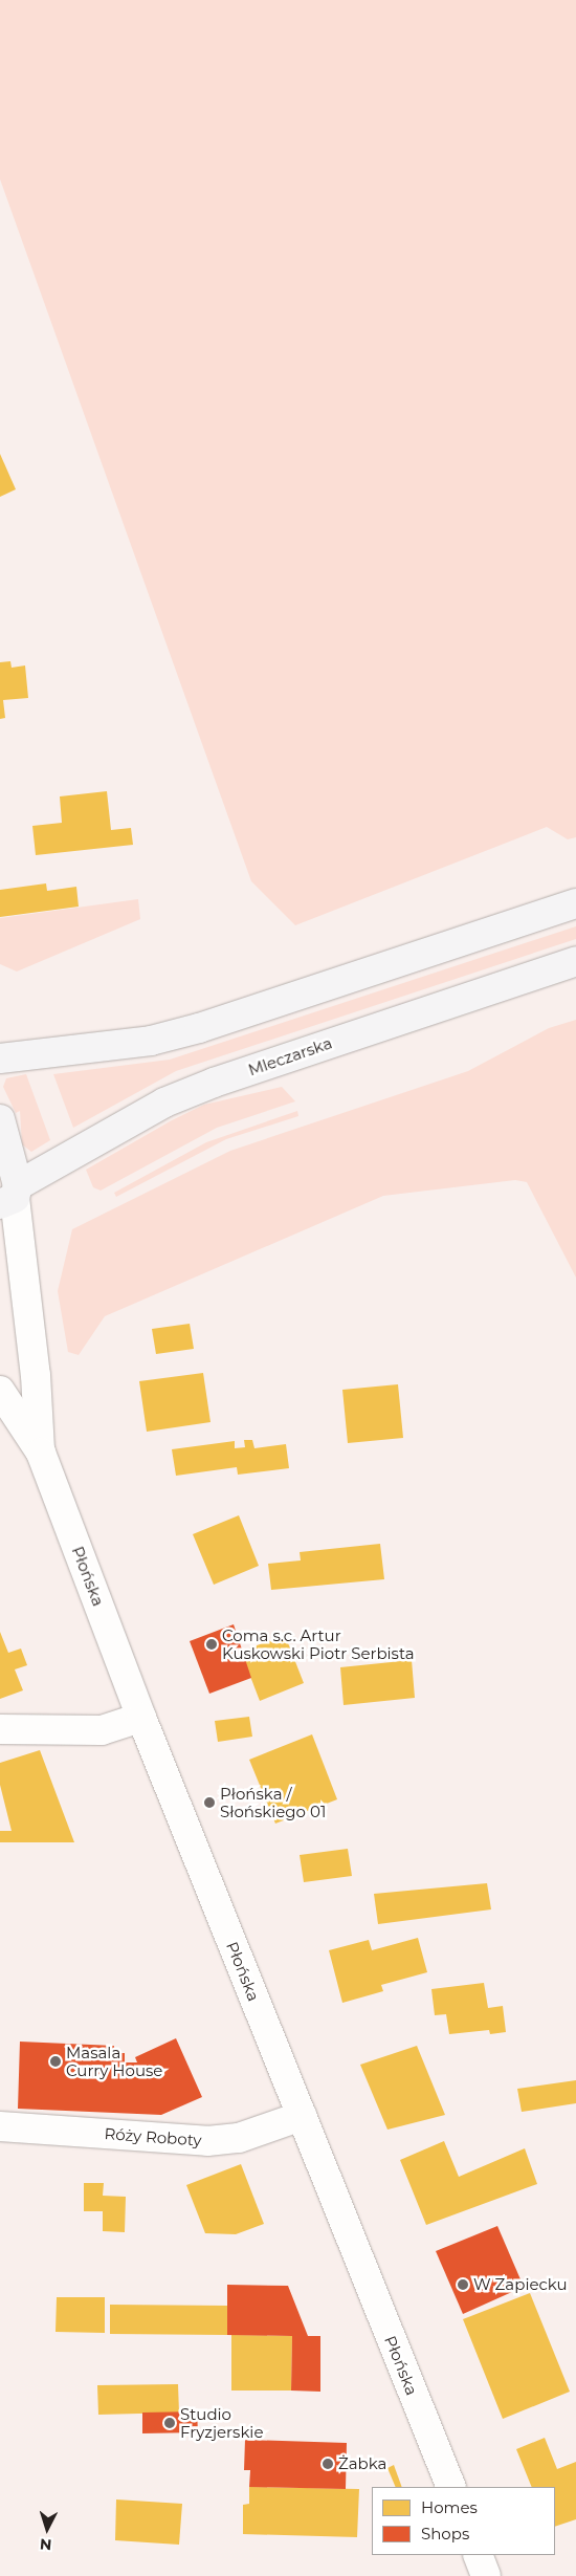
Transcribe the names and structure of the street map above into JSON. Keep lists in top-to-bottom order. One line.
{"streets":{"main road":["Mleczarska"],"street":["Płońska","Róży Roboty"]},"crossings":[["Mleczarska","Płońska"],["Płońska","Róży Roboty"]],"places":["Coma s.c. Artur Kuskowski Piotr Serbista","Płońska / Słońskiego 01","Masala Curry House","W Zapiecku","Studio Fryzjerskie","Żabka"],"legend":["Homes","Shops"],"north":"bottom"}
